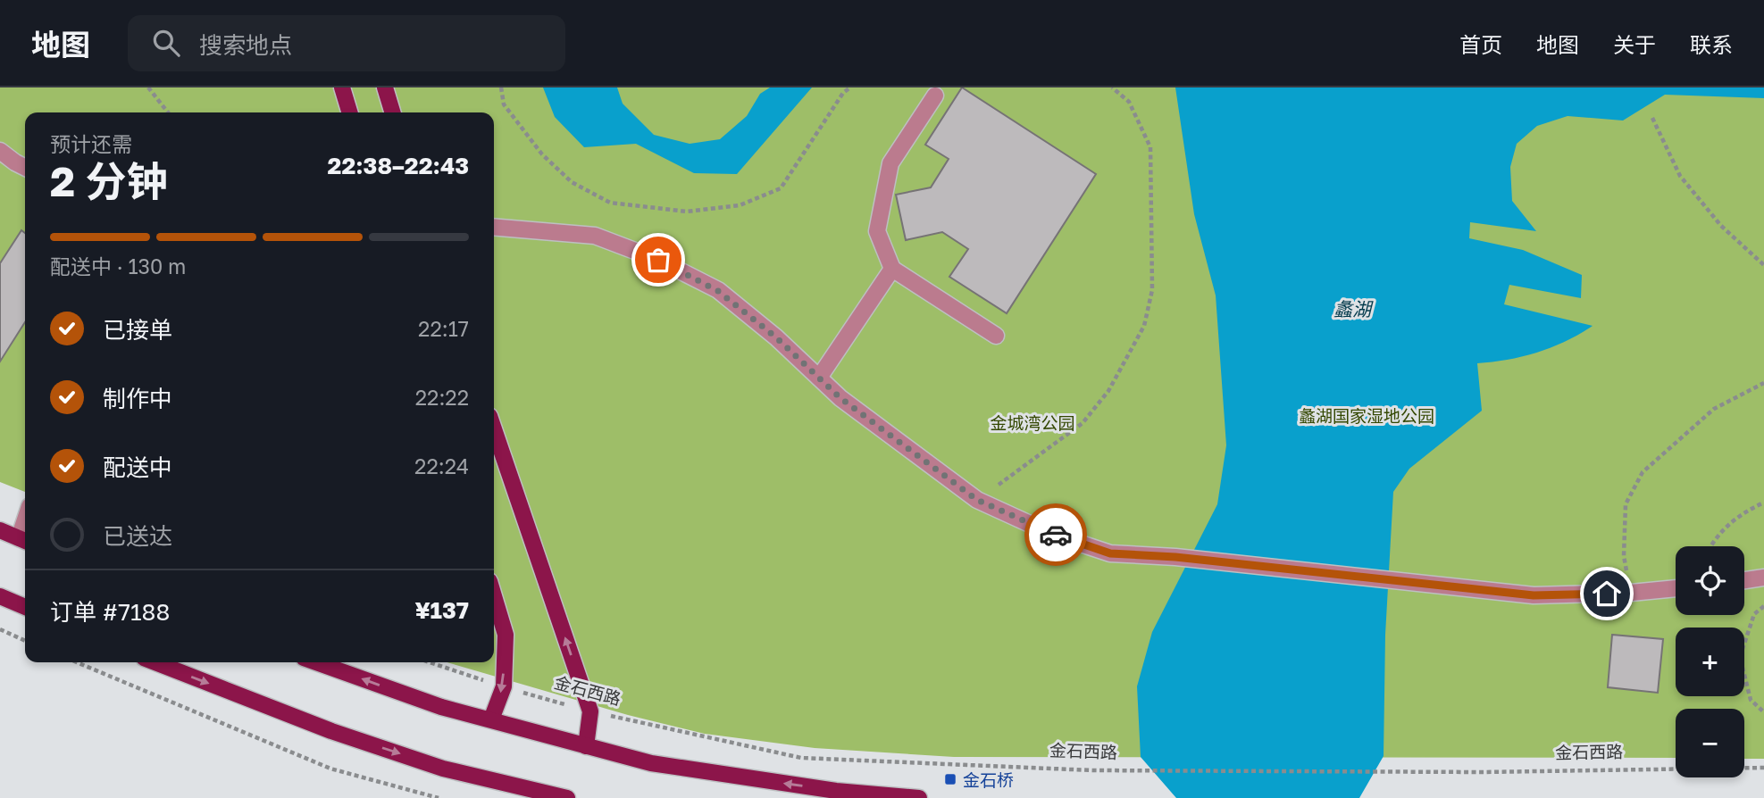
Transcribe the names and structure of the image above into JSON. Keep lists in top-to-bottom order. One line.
{"streets":{"path":["金石西路"]},"water":["蠡湖"],"parks":["蠡湖国家湿地公园","金城湾公园"],"places":{"transit":["金石桥"]},"page":{"header":"地图","search":"搜索地点","nav":["首页","地图","关于","联系"],"heading":["2 分钟","预计还需","22:38–22:43"],"panel":["订单 #7188","¥137"],"bar":"配送中 · 130 m","list":[["已接单","22:17"],["制作中","22:22"],["配送中","22:24"],"已送达"],"map_buttons":["+","−"]}}
